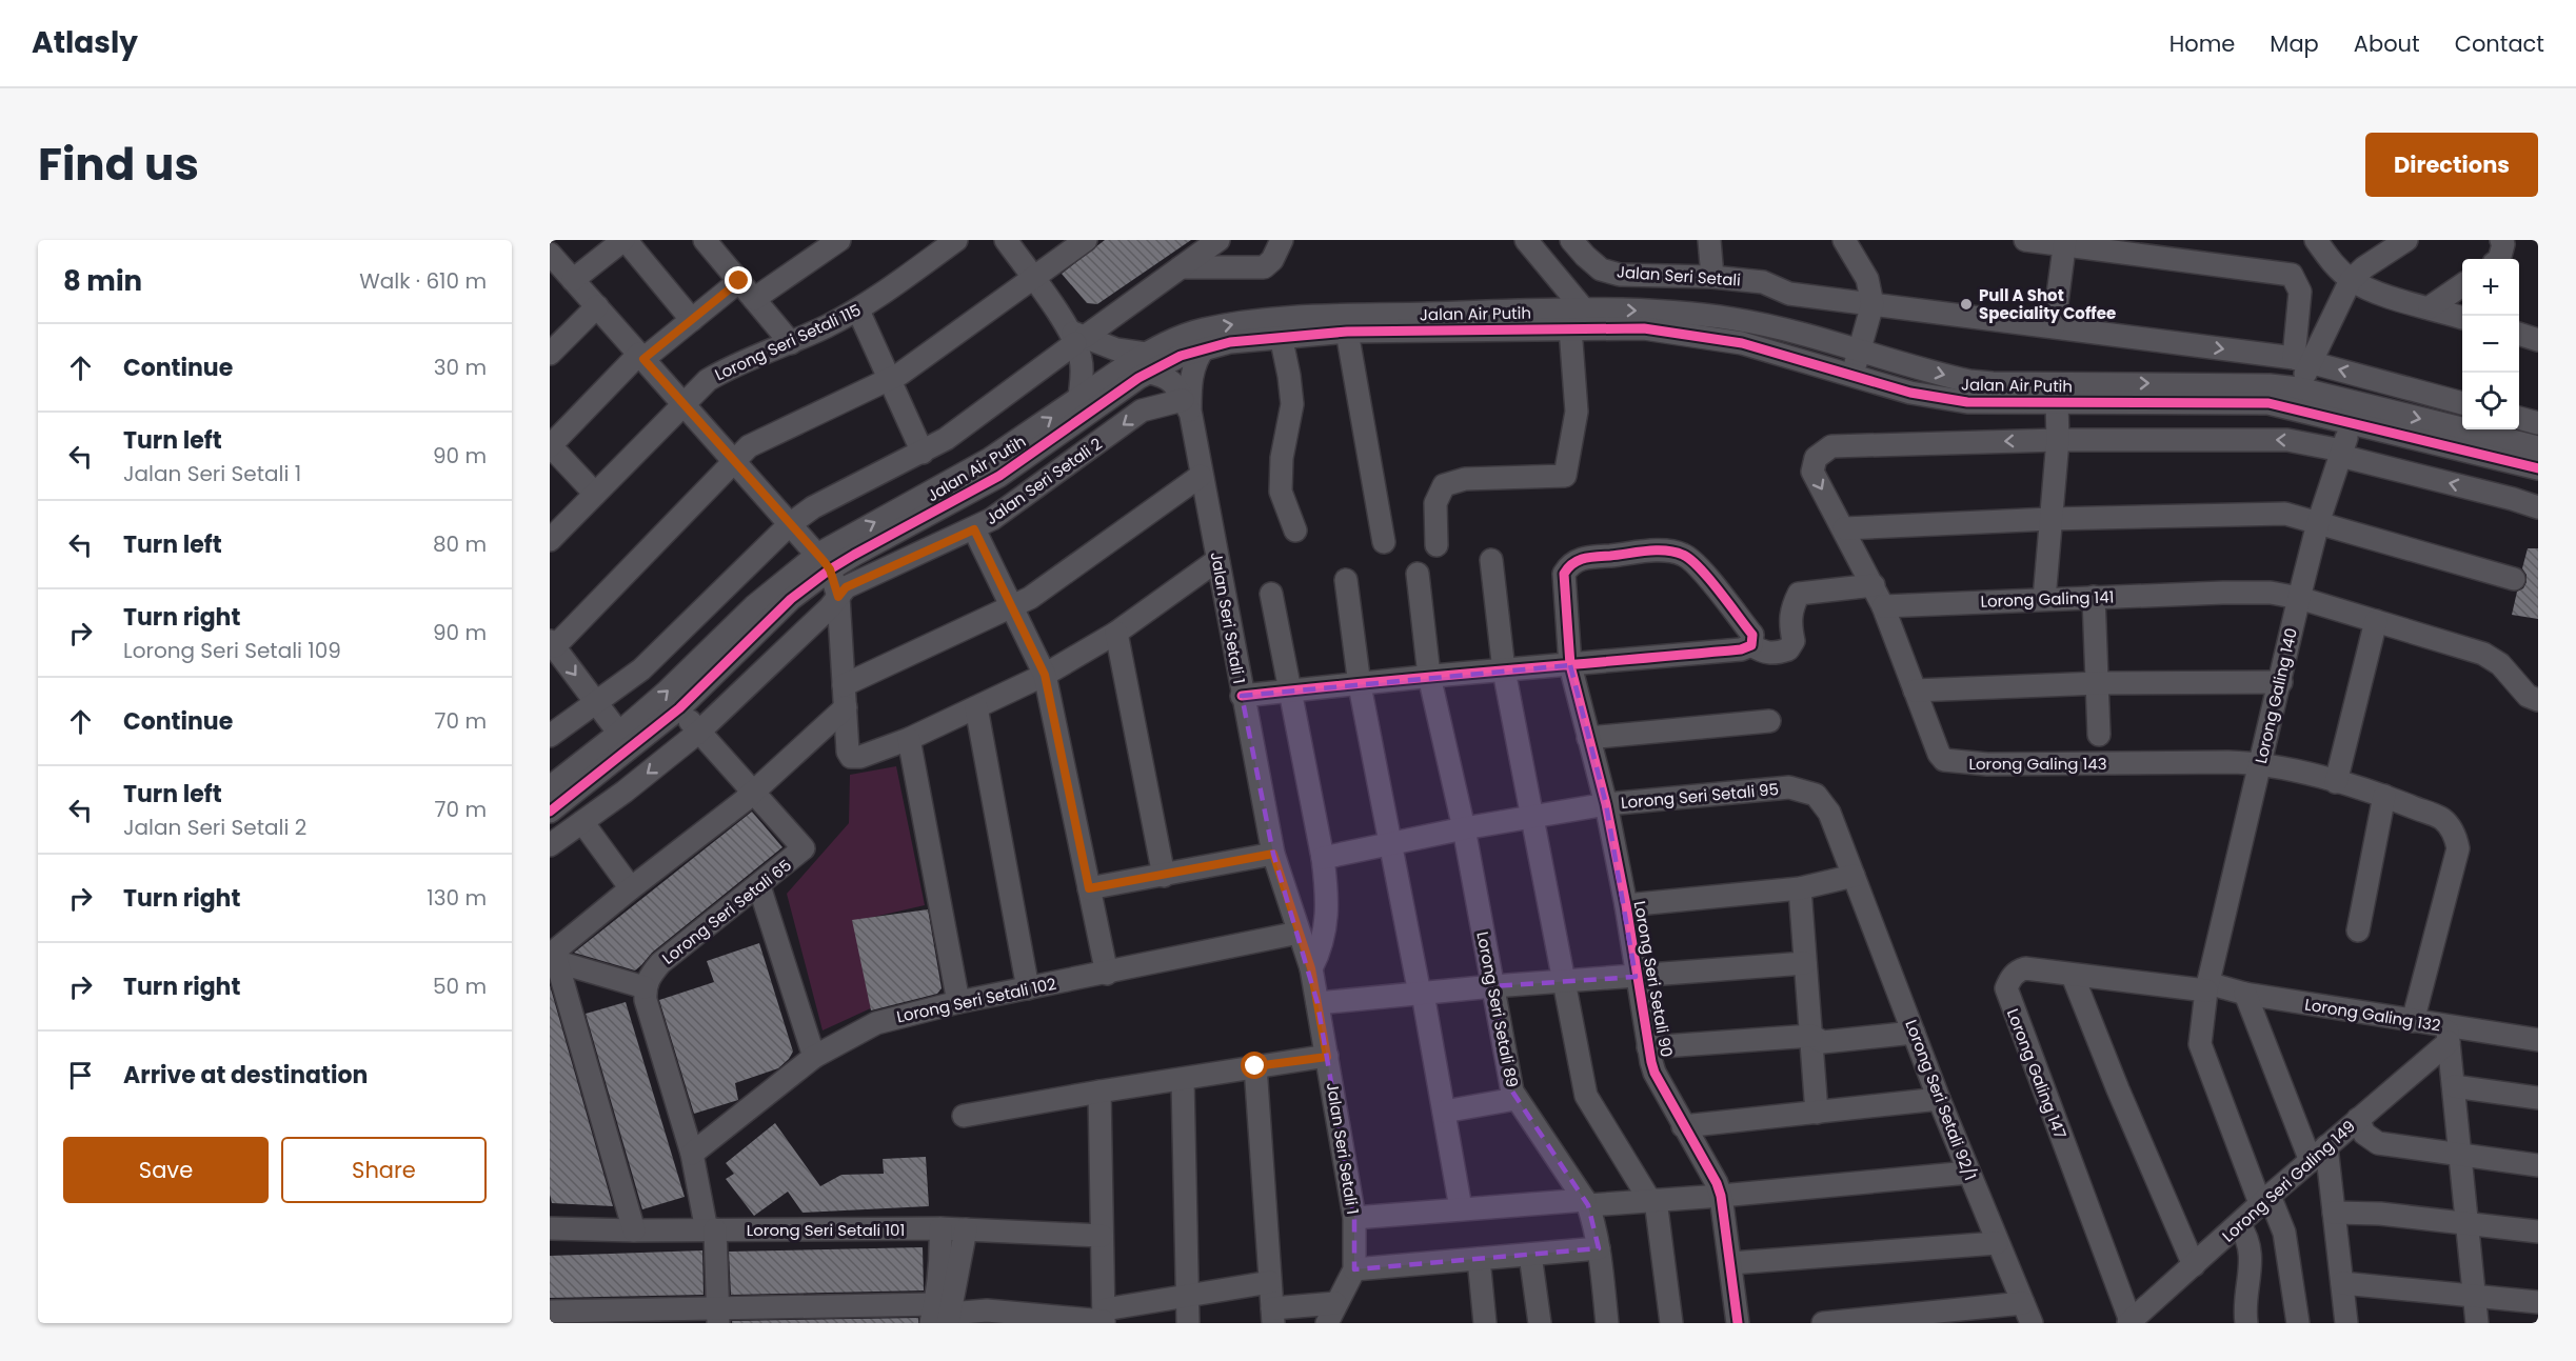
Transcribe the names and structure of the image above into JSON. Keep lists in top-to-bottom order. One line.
{"streets":{"street":["Jalan Seri Setali","Jalan Air Putih","Lorong Seri Setali 115","Jalan Seri Setali 2","Lorong Galing 141","Jalan Seri Setali 1","Lorong Galing 140","Lorong Galing 143","Lorong Seri Setali 95","Lorong Seri Setali 65","Lorong Seri Setali 90","Lorong Seri Setali 102","Lorong Seri Setali 89","Lorong Galing 132","Lorong Galing 147","Lorong Seri Setali 92/1","Lorong Seri Galing 149","Lorong Seri Setali 101"]},"crossings":[["Jalan Air Putih","Jalan Seri Setali 1"],["Jalan Air Putih","Lorong Galing 140"],["Jalan Air Putih","Lorong Seri Setali 65"],["Jalan Seri Setali 2","Jalan Seri Setali 1"],["Jalan Seri Setali 2","Lorong Seri Setali 65"],["Lorong Galing 141","Lorong Galing 140"],["Lorong Galing 141","Lorong Galing 143"],["Jalan Seri Setali 1","Lorong Seri Setali 102"],["Lorong Galing 140","Lorong Galing 143"],["Lorong Galing 140","Lorong Galing 132"],["Lorong Galing 140","Lorong Galing 147"],["Lorong Galing 140","Lorong Seri Galing 149"],["Lorong Galing 143","Lorong Galing 132"],["Lorong Seri Setali 95","Lorong Seri Setali 90"],["Lorong Seri Setali 95","Lorong Seri Setali 89"],["Lorong Seri Setali 95","Lorong Seri Setali 92/1"],["Lorong Galing 132","Lorong Galing 147"],["Lorong Galing 132","Lorong Seri Galing 149"],["Lorong Galing 147","Lorong Seri Galing 149"]],"places":["Pull A Shot Speciality Coffee"],"page":{"header":"Atlasly","nav":["Home","Map","About","Contact"],"title":"Find us","buttons":["Directions",["Save","Share"]],"heading":["8 min","Walk · 610 m"],"map_buttons":["+","−"],"list":[["Continue","30 m"],["Turn left","Jalan Seri Setali 1","90 m"],["Turn left","80 m"],["Turn right","Lorong Seri Setali 109","90 m"],["Continue","70 m"],["Turn left","Jalan Seri Setali 2","70 m"],["Turn right","130 m"],["Turn right","50 m"],"Arrive at destination"]}}
